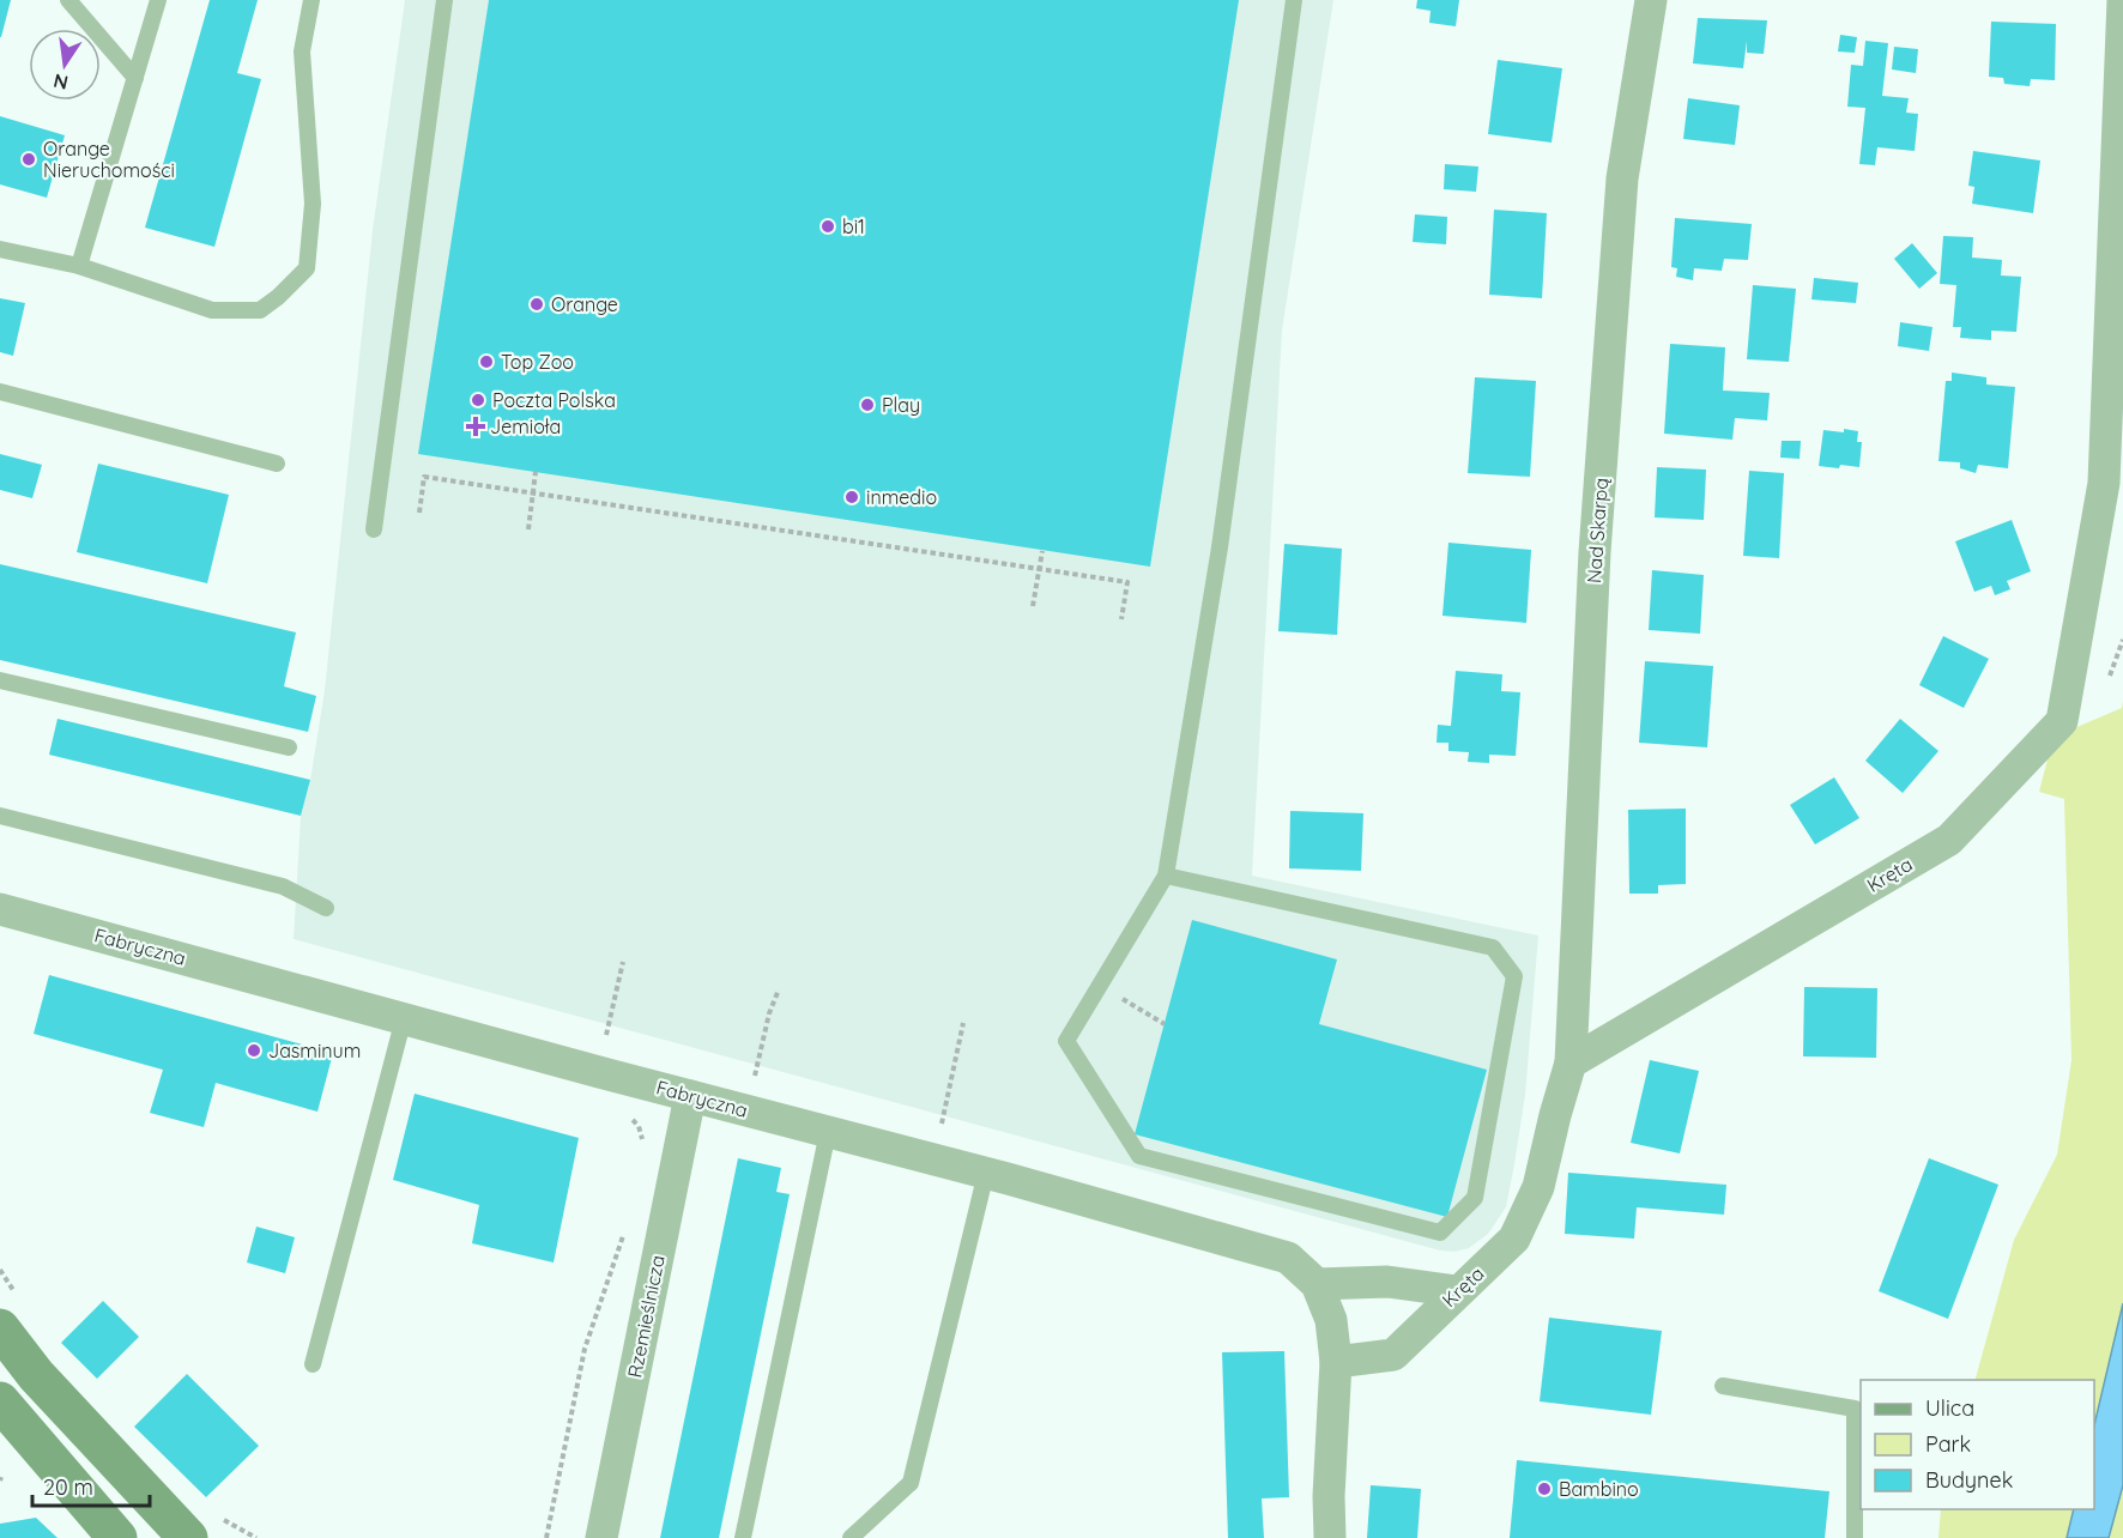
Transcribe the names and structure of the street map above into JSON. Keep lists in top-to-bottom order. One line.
{"streets":{"street":["Nad Skarpą","Kręta","Fabryczna","Rzemieślnicza"]},"crossings":[["Nad Skarpą","Kręta"],["Kręta","Fabryczna"],["Fabryczna","Rzemieślnicza"]],"places":{"other":["Orange Nieruchomości","bi1","Orange","Top Zoo","Poczta Polska","Play","inmedio","Jasminum","Bambino"],"health":["Jemioła"]},"legend":["Ulica","Park","Budynek"],"scale_bar":"20 m","north":"bottom"}
